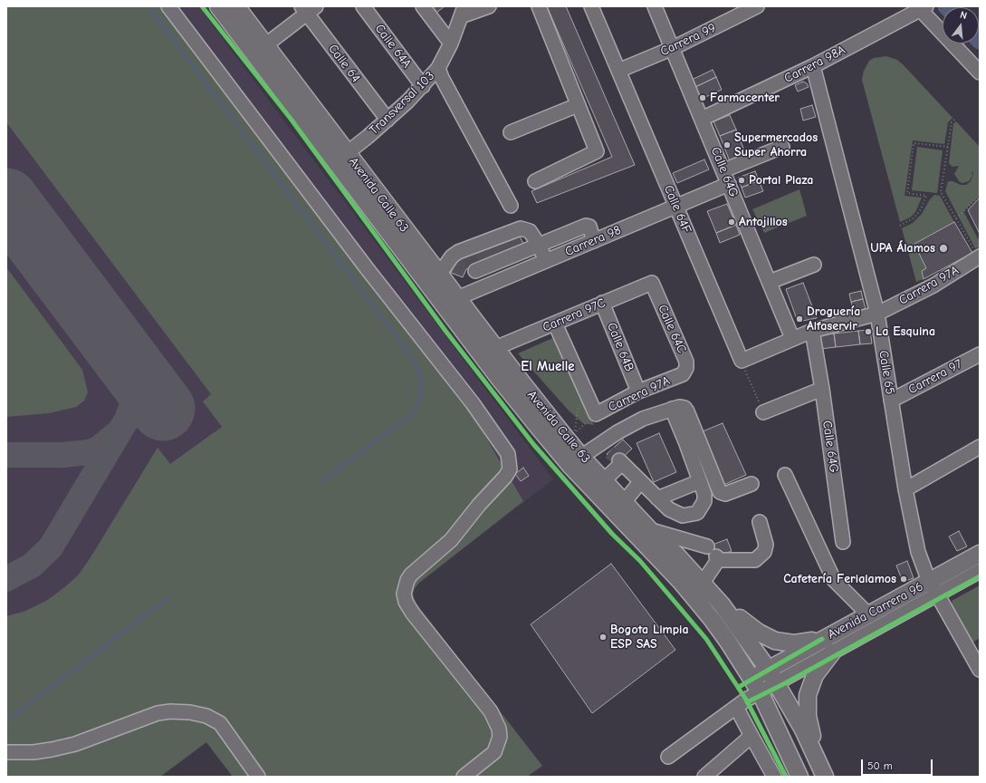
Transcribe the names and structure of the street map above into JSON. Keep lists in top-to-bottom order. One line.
{"streets":{"main road":["Avenida Calle 63","Avenida Carrera 96"],"street":["Carrera 99","Calle 64A","Calle 64","Carrera 98A","Transversal 103","Calle 64G","Calle 64F","Carrera 98","Carrera 97A","Carrera 97C","Calle 64C","Calle 64B","Calle 65","Carrera 97"]},"crossings":[["Carrera 99","Calle 64G"],["Carrera 99","Calle 64F"],["Calle 64A","Transversal 103"],["Calle 64","Transversal 103"],["Carrera 98A","Calle 64G"],["Carrera 98A","Calle 65"],["Transversal 103","Avenida Calle 63"],["Calle 64G","Carrera 98"],["Calle 64G","Carrera 97A"],["Avenida Calle 63","Carrera 98"],["Avenida Calle 63","Carrera 97C"],["Avenida Calle 63","Avenida Carrera 96"],["Calle 64F","Carrera 98"],["Calle 64F","Carrera 97A"],["Carrera 97A","Calle 64C"],["Carrera 97A","Calle 64B"],["Carrera 97A","Calle 65"],["Carrera 97C","Calle 64C"],["Carrera 97C","Calle 64B"],["Calle 65","Carrera 97"],["Calle 65","Avenida Carrera 96"]],"districts":["El Muelle"],"places":["Farmacenter","Supermercados Super Ahorra","Portal Plaza","Antojillos","UPA Álamos","Droguería Alfaservir","La Esquina","Cafetería Ferialamos","Bogota Limpia ESP SAS"],"scale_bar":"50 m","north":"top"}
